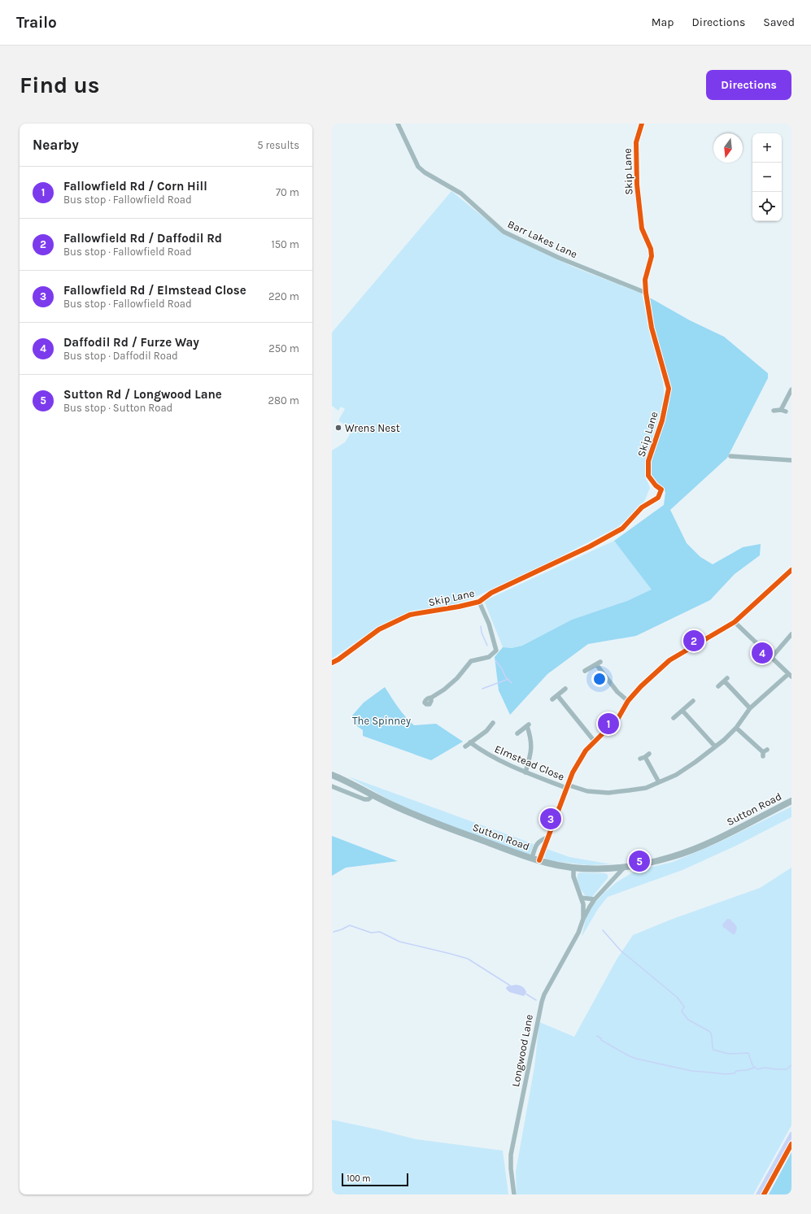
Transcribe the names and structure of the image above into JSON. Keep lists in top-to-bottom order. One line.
{"streets":{"main road":["Sutton Road"],"street":["Skip Lane","Barr Lakes Lane","Elmstead Close","Longwood Lane"]},"crossings":[["Skip Lane","Barr Lakes Lane"],["Sutton Road","Longwood Lane"]],"parks":["The Spinney"],"places":["Wrens Nest"],"scale_bar":"100 m","north":"bottom","page":{"header":"Trailo","nav":["Map","Directions","Saved"],"buttons":"Directions","title":"Find us","heading":["Nearby","5 results"],"map_buttons":["+","−"],"list":[{"mark":"1","name":"Fallowfield Rd / Corn Hill","note":"Bus stop · Fallowfield Road","value":"70 m"},{"mark":"2","name":"Fallowfield Rd / Daffodil Rd","note":"Bus stop · Fallowfield Road","value":"150 m"},{"mark":"3","name":"Fallowfield Rd / Elmstead Close","note":"Bus stop · Fallowfield Road","value":"220 m"},{"mark":"4","name":"Daffodil Rd / Furze Way","note":"Bus stop · Daffodil Road","value":"250 m"},{"mark":"5","name":"Sutton Rd / Longwood Lane","note":"Bus stop · Sutton Road","value":"280 m"}],"pins":["2","4","1","3","5"],"scale":"100 m"}}
